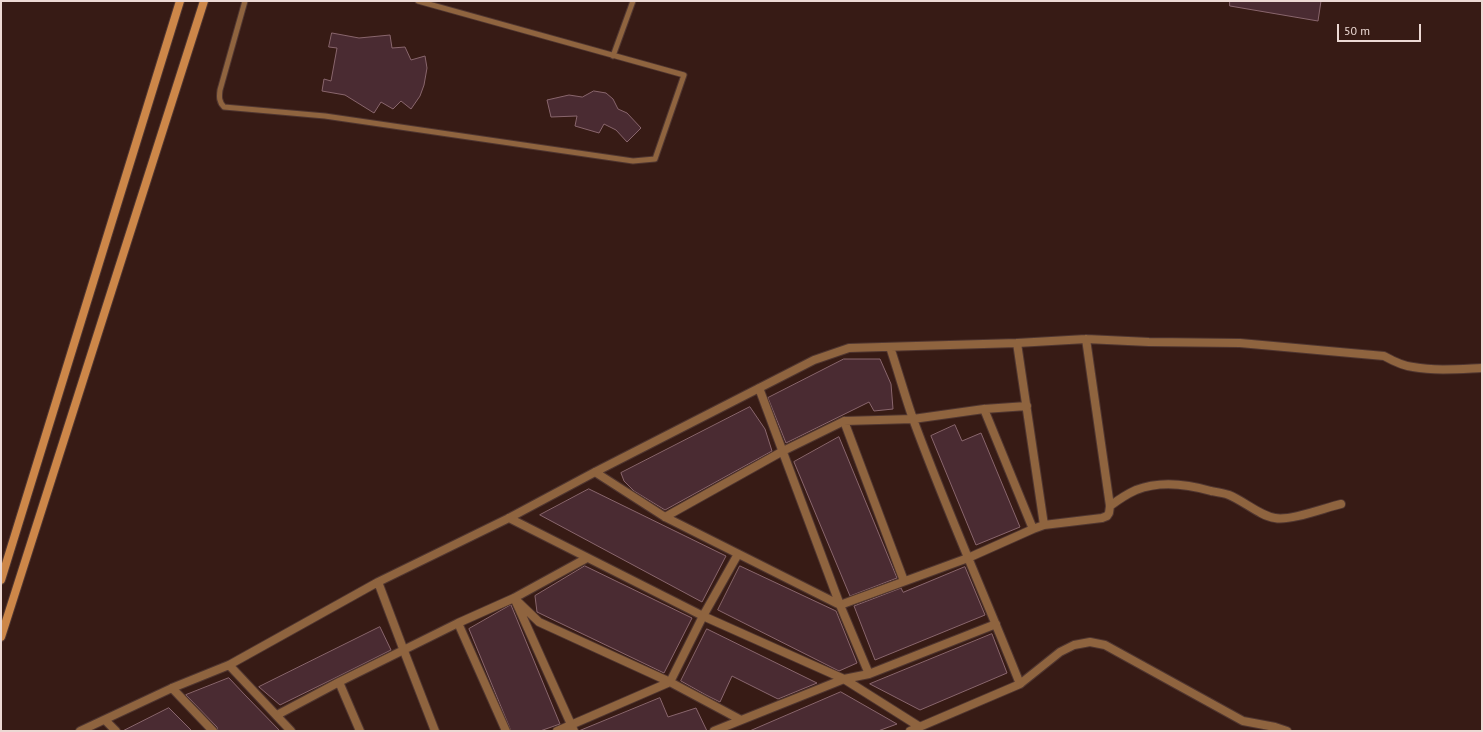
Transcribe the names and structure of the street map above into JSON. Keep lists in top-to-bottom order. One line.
{"scale_bar":"50 m"}
